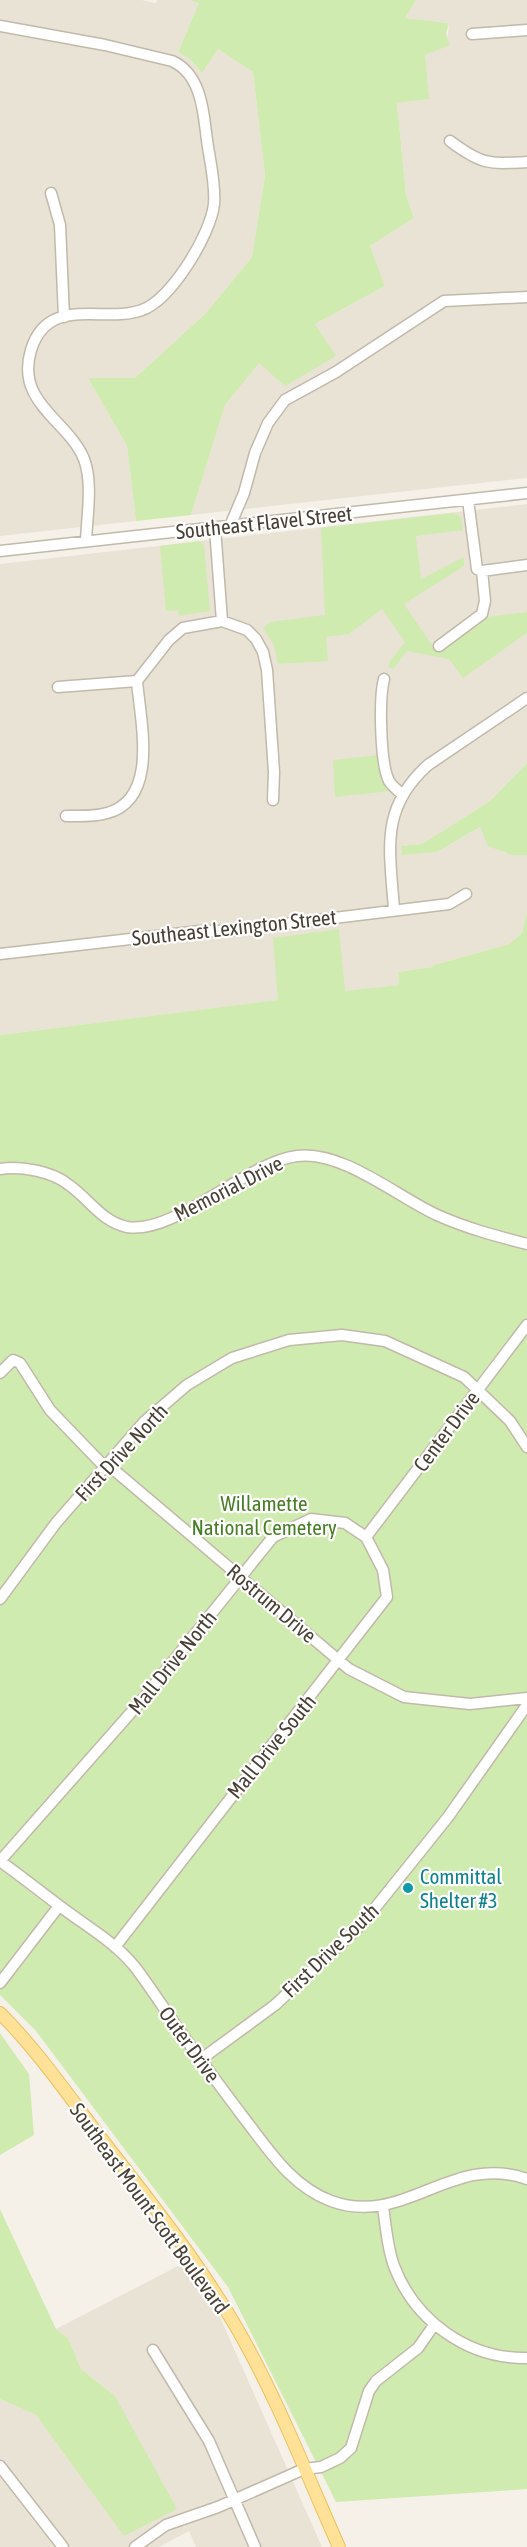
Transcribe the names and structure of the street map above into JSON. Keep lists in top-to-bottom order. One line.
{"streets":{"main road":["Southeast Mount Scott Boulevard"],"street":["Southeast Flavel Street","Southeast Lexington Street","Memorial Drive","Center Drive","First Drive North","Rostrum Drive","Mall Drive North","Mall Drive South","First Drive South","Outer Drive"]},"crossings":[["Center Drive","First Drive North"],["Center Drive","Mall Drive North"],["Center Drive","Mall Drive South"],["First Drive North","Rostrum Drive"],["Rostrum Drive","Mall Drive North"],["Rostrum Drive","Mall Drive South"],["Mall Drive North","Mall Drive South"],["Mall Drive North","Outer Drive"],["Mall Drive South","Outer Drive"],["First Drive South","Outer Drive"]],"parks":["Willamette National Cemetery"],"places":["Committal Shelter #3"]}
